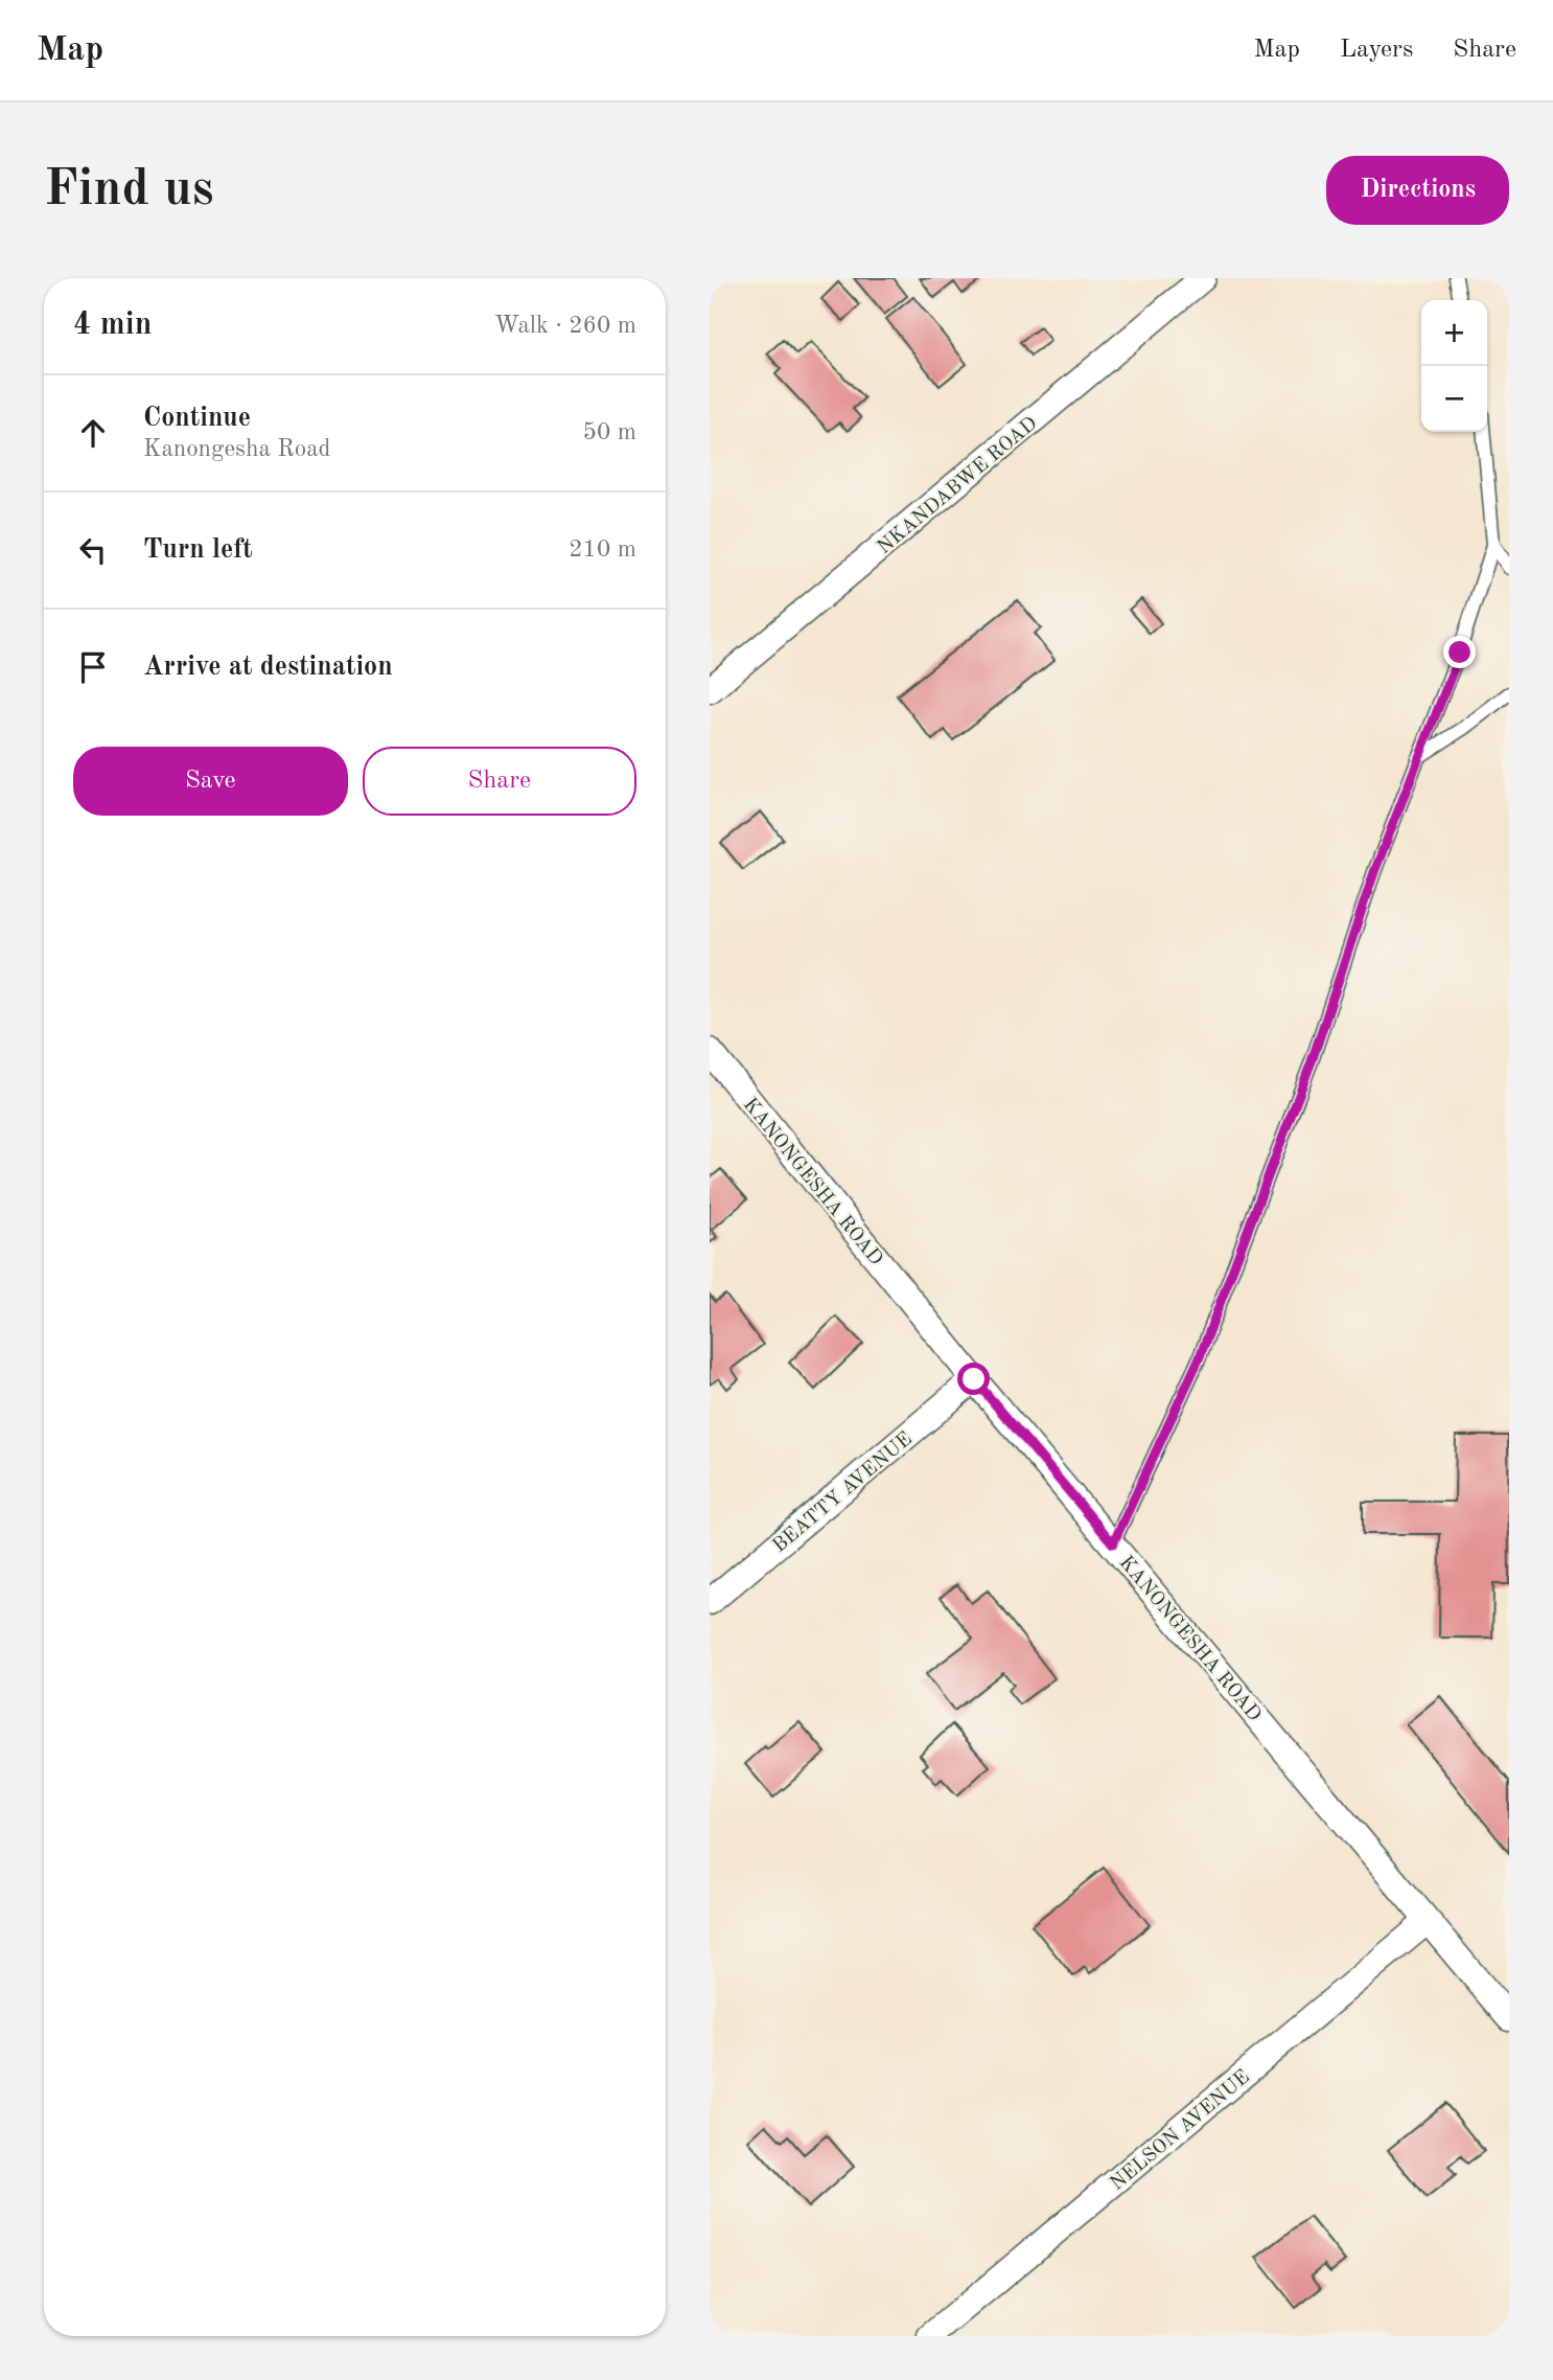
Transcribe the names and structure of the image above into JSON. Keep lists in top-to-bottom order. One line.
{"streets":{"street":["NKANDABWE ROAD","KANONGESHA ROAD","BEATTY AVENUE","NELSON AVENUE"]},"crossings":[["KANONGESHA ROAD","BEATTY AVENUE"],["KANONGESHA ROAD","NELSON AVENUE"]],"page":{"header":"Map","nav":["Map","Layers","Share"],"buttons":["Directions",["Save","Share"]],"title":"Find us","heading":["4 min","Walk · 260 m"],"map_buttons":["+","−"],"list":[["Continue","Kanongesha Road","50 m"],["Turn left","210 m"],"Arrive at destination"]}}
